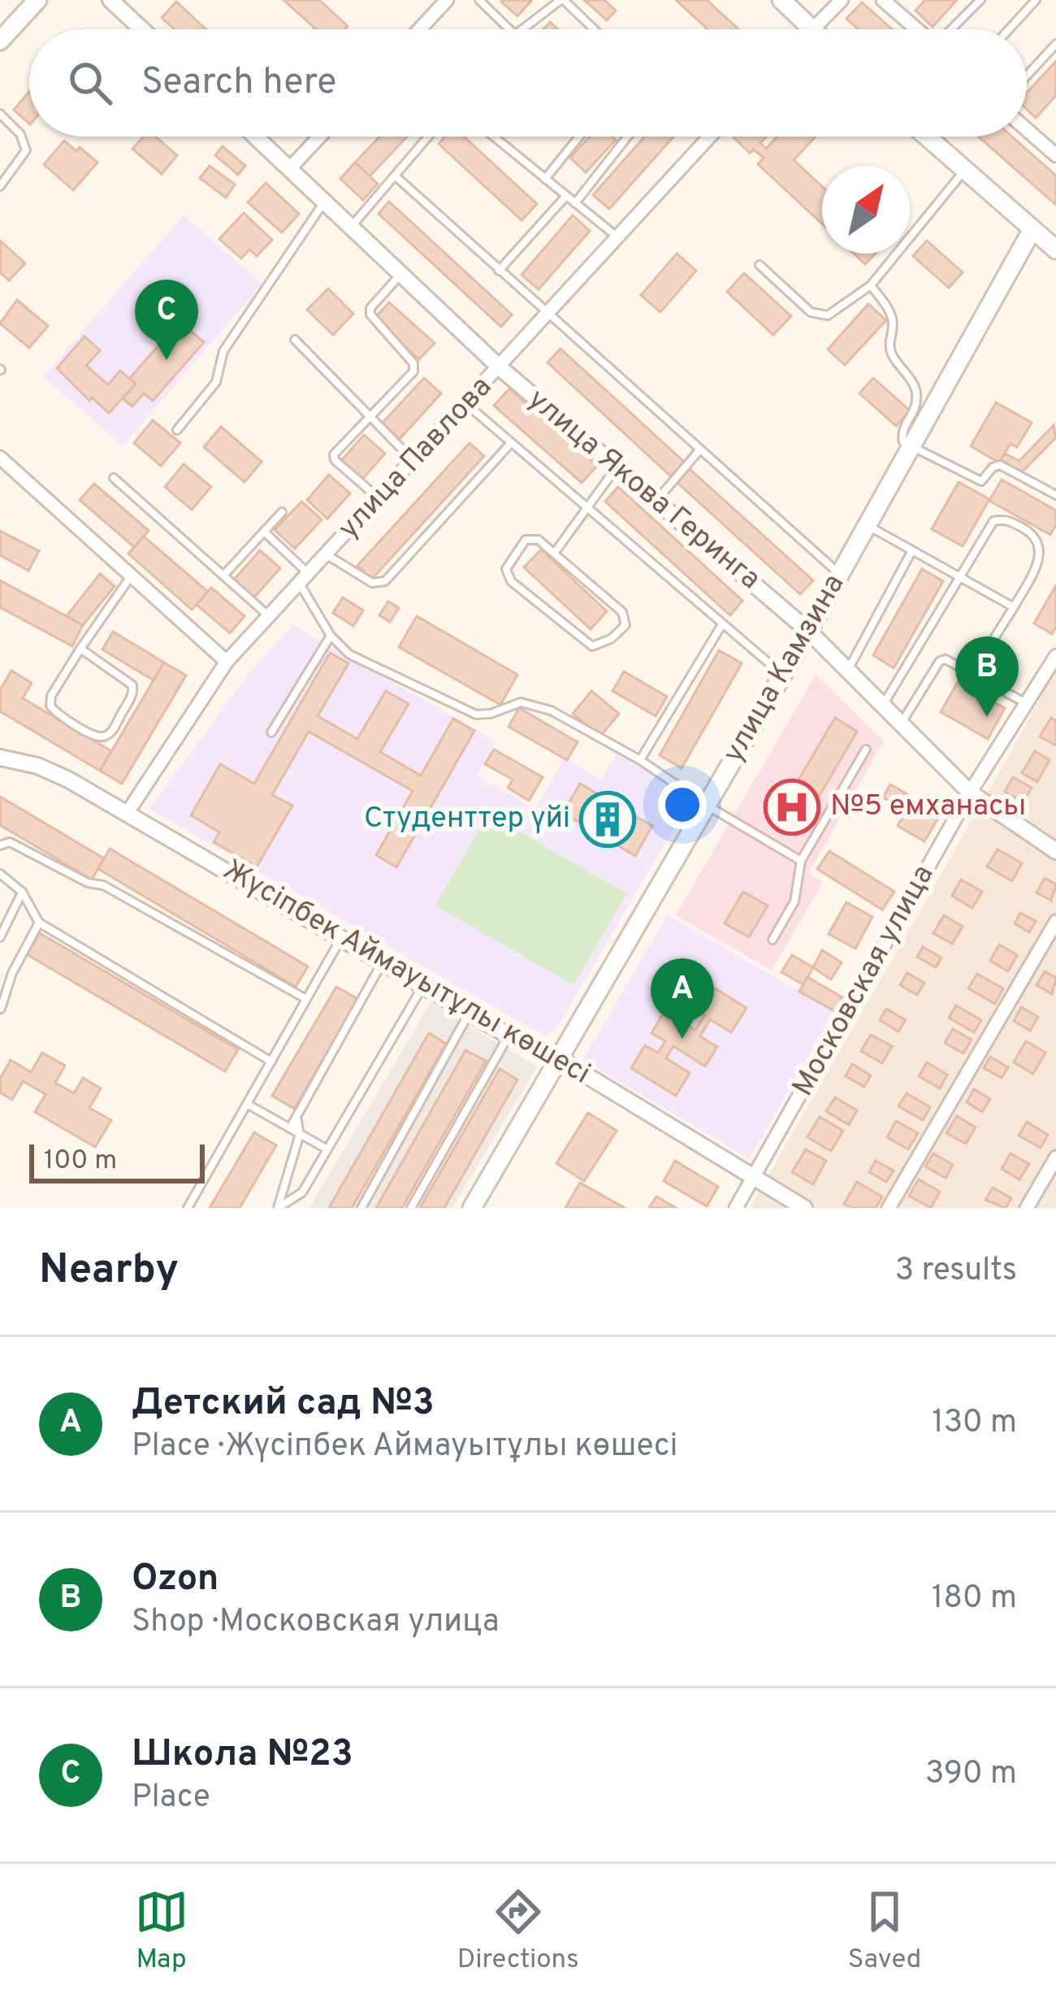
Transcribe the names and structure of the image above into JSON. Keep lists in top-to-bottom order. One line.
{"streets":{"main road":["улица Камзина"],"street":["улица Павлова","улица Якова Геринга","Жүсіпбек Аймауытұлы көшесі","Московская улица"]},"crossings":[["улица Павлова","улица Якова Геринга"],["улица Павлова","Жүсіпбек Аймауытұлы көшесі"],["улица Якова Геринга","улица Камзина"],["улица Якова Геринга","Московская улица"],["улица Камзина","Жүсіпбек Аймауытұлы көшесі"],["Жүсіпбек Аймауытұлы көшесі","Московская улица"]],"places":{"hospital":["№5 емханасы"],"building":["Студенттер үйі"]},"scale_bar":"100 m","north":"top right","page":{"search":"Search here","pins":["C","B","A"],"scale":"100 m","heading":["Nearby","3 results"],"list":[{"mark":"A","name":"Детский сад №3","note":"Place · Жүсіпбек Аймауытұлы көшесі","value":"130 m"},{"mark":"B","name":"Ozon","note":"Shop · Московская улица","value":"180 m"},{"mark":"C","name":"Школа №23","note":"Place","value":"390 m"}],"nav":["Map","Directions","Saved"]}}
